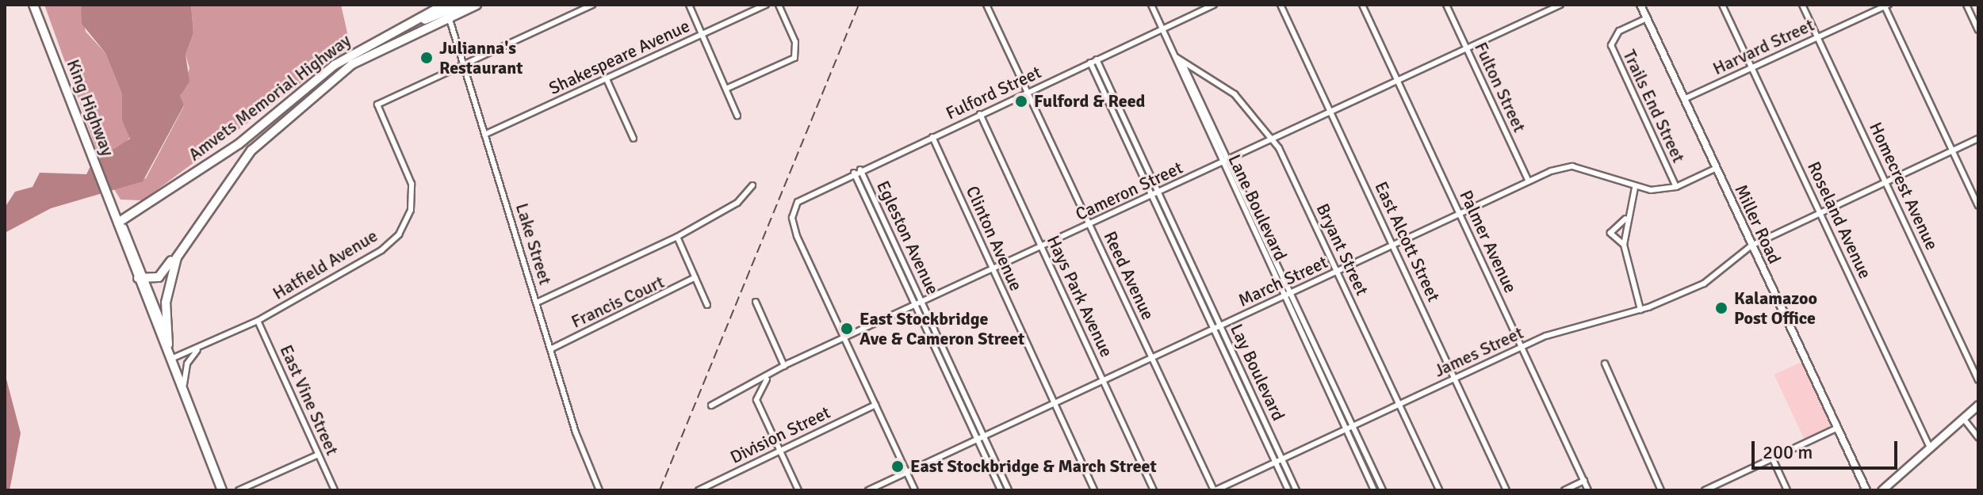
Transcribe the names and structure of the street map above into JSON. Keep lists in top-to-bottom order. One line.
{"streets":{"main road":["Amvets Memorial Highway","King Highway"],"street":["Harvard Street","Shakespeare Avenue","Fulton Street","Fulford Street","Trails End Street","Homecrest Avenue","Cameron Street","Lane Boulevard","Roseland Avenue","Miller Road","Egleston Avenue","Clinton Avenue","East Alcott Street","Palmer Avenue","Lake Street","Bryant Street","Hatfield Avenue","Reed Avenue","March Street","Hays Park Avenue","Francis Court","James Street","Lay Boulevard","East Vine Street","Division Street"]},"crossings":[["Harvard Street","Homecrest Avenue"],["Harvard Street","Roseland Avenue"],["Harvard Street","Miller Road"],["Shakespeare Avenue","Lake Street"],["Fulton Street","Cameron Street"],["Fulton Street","March Street"],["Fulford Street","Cameron Street"],["Fulford Street","Lane Boulevard"],["Fulford Street","Egleston Avenue"],["Fulford Street","Clinton Avenue"],["Fulford Street","Reed Avenue"],["Fulford Street","Hays Park Avenue"],["Fulford Street","Lay Boulevard"],["Amvets Memorial Highway","King Highway"],["Amvets Memorial Highway","Lake Street"],["Trails End Street","Miller Road"],["Trails End Street","March Street"],["King Highway","Hatfield Avenue"],["Homecrest Avenue","James Street"],["Cameron Street","Lane Boulevard"],["Cameron Street","Egleston Avenue"],["Cameron Street","Clinton Avenue"],["Cameron Street","East Alcott Street"],["Cameron Street","Palmer Avenue"],["Cameron Street","Bryant Street"],["Cameron Street","Reed Avenue"],["Cameron Street","Hays Park Avenue"],["Cameron Street","Lay Boulevard"],["Lane Boulevard","Bryant Street"],["Lane Boulevard","March Street"],["Lane Boulevard","James Street"],["Roseland Avenue","James Street"],["Miller Road","March Street"],["Miller Road","James Street"],["Egleston Avenue","March Street"],["Clinton Avenue","March Street"],["East Alcott Street","March Street"],["East Alcott Street","James Street"],["Palmer Avenue","March Street"],["Palmer Avenue","James Street"],["Lake Street","Hatfield Avenue"],["Lake Street","Francis Court"],["Bryant Street","March Street"],["Bryant Street","James Street"],["Hatfield Avenue","East Vine Street"],["Reed Avenue","March Street"],["Reed Avenue","James Street"],["March Street","Hays Park Avenue"],["March Street","Lay Boulevard"],["James Street","Lay Boulevard"]],"places":["Julianna's Restaurant","Fulford & Reed","Kalamazoo Post Office","East Stockbridge Ave & Cameron Street","East Stockbridge & March Street"],"scale_bar":"200 m"}
